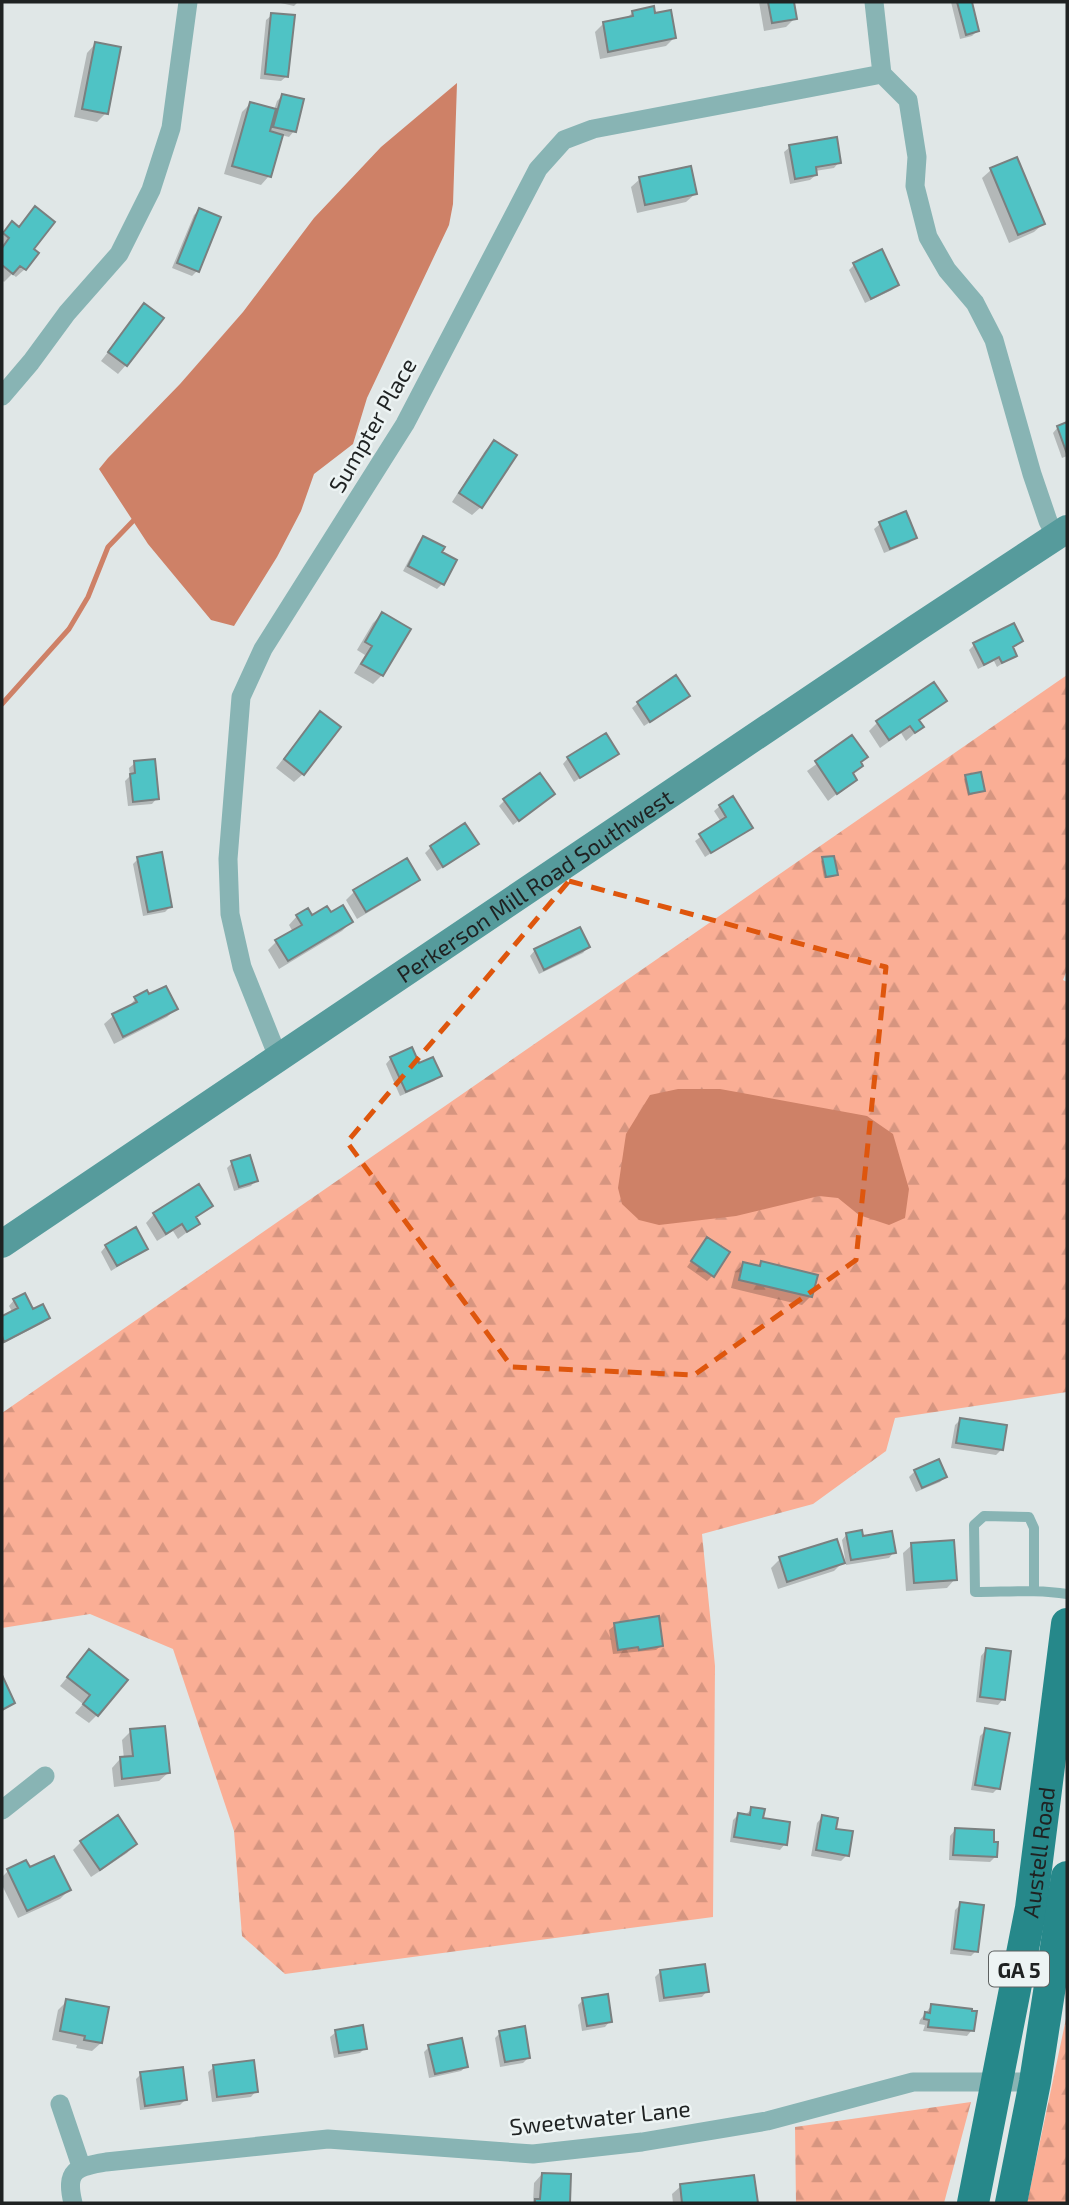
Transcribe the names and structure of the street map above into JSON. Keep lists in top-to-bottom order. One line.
{"streets":{"main road":["Austell Road","GA 5"],"street":["Sumpter Place","Perkerson Mill Road Southwest","Sweetwater Lane"]},"crossings":[["Sumpter Place","Perkerson Mill Road Southwest"],["Austell Road","Sweetwater Lane"]]}
